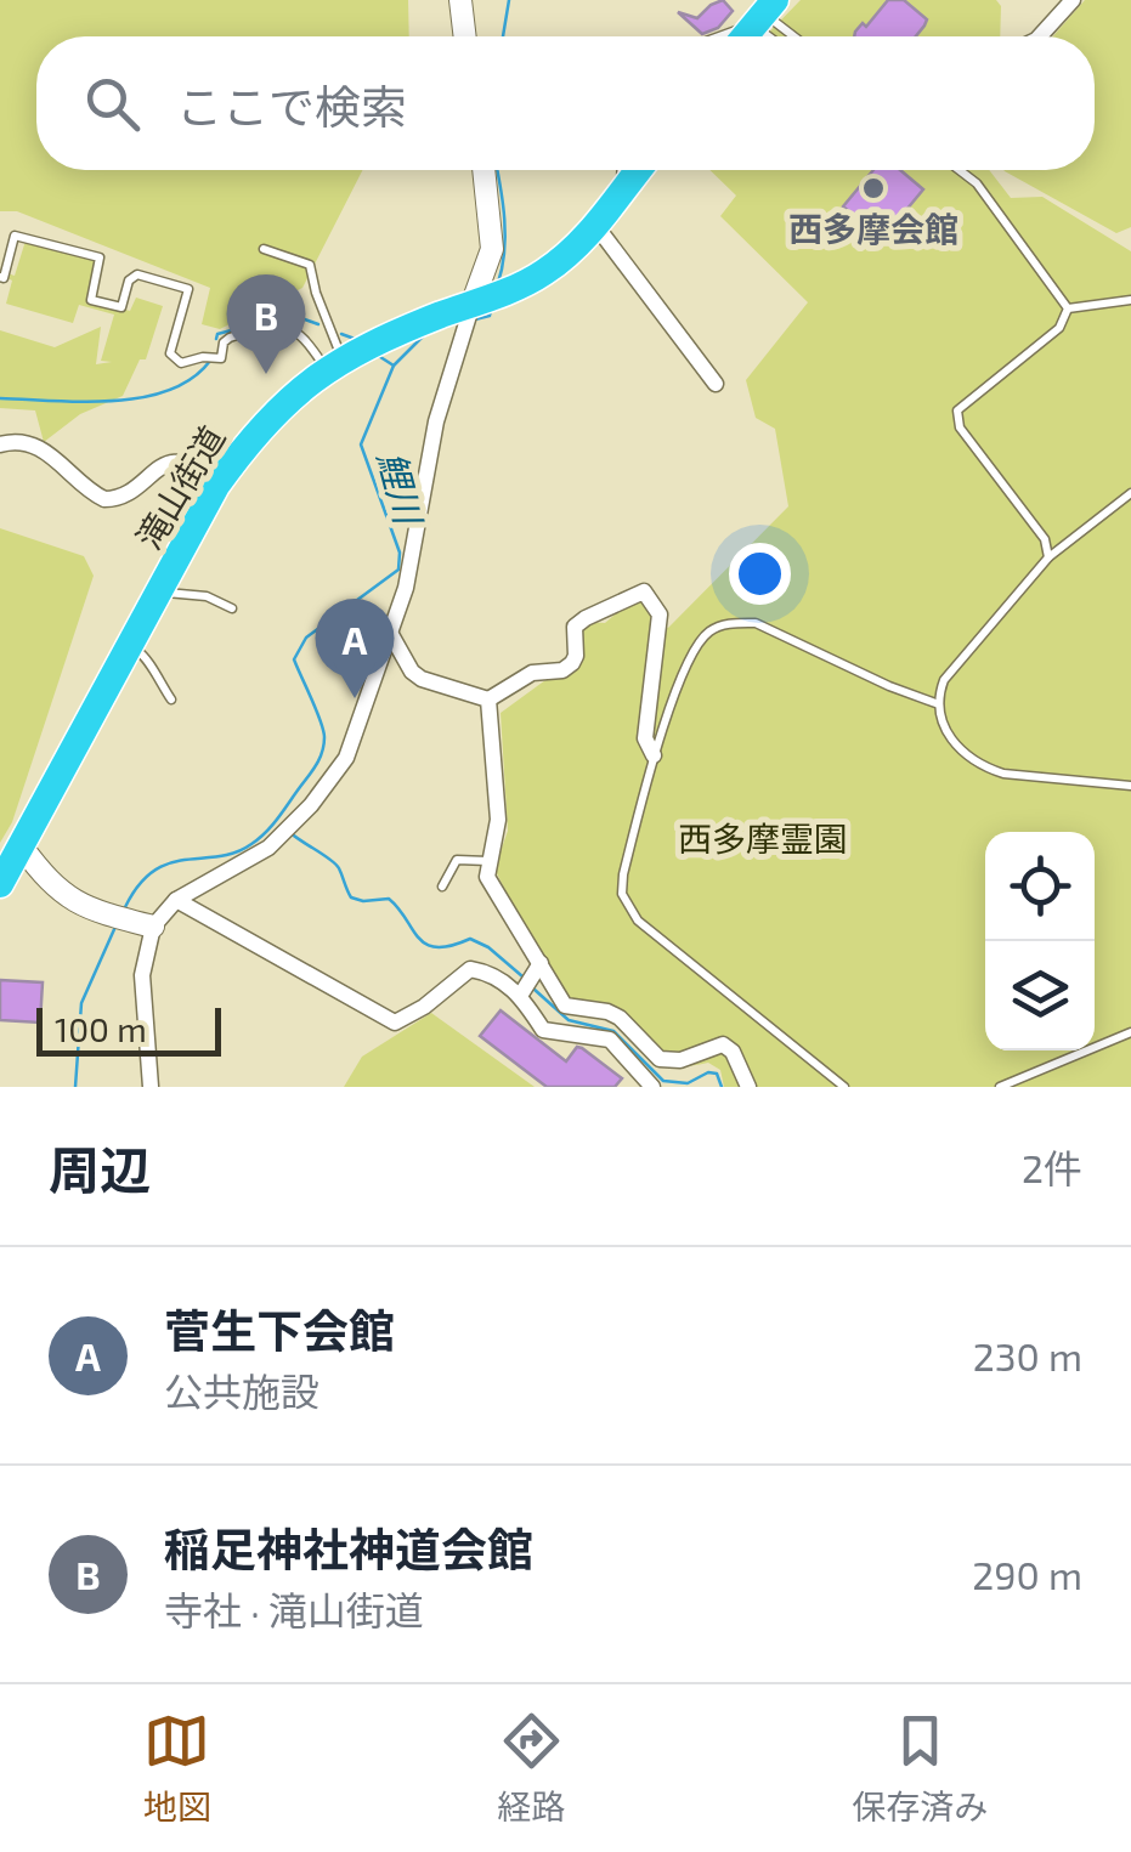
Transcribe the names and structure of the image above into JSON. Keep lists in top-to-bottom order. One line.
{"streets":{"highway":["滝山街道"]},"water":["鯉川"],"parks":["西多摩霊園"],"places":["西多摩会館"],"scale_bar":"100 m","page":{"search":"ここで検索","pins":["B","A"],"scale":"100 m","heading":["周辺","2件"],"list":[{"mark":"A","name":"菅生下会館","note":"公共施設","value":"230 m"},{"mark":"B","name":"稲足神社神道会館","note":"寺社 · 滝山街道","value":"290 m"}],"nav":["地図","経路","保存済み"]}}
